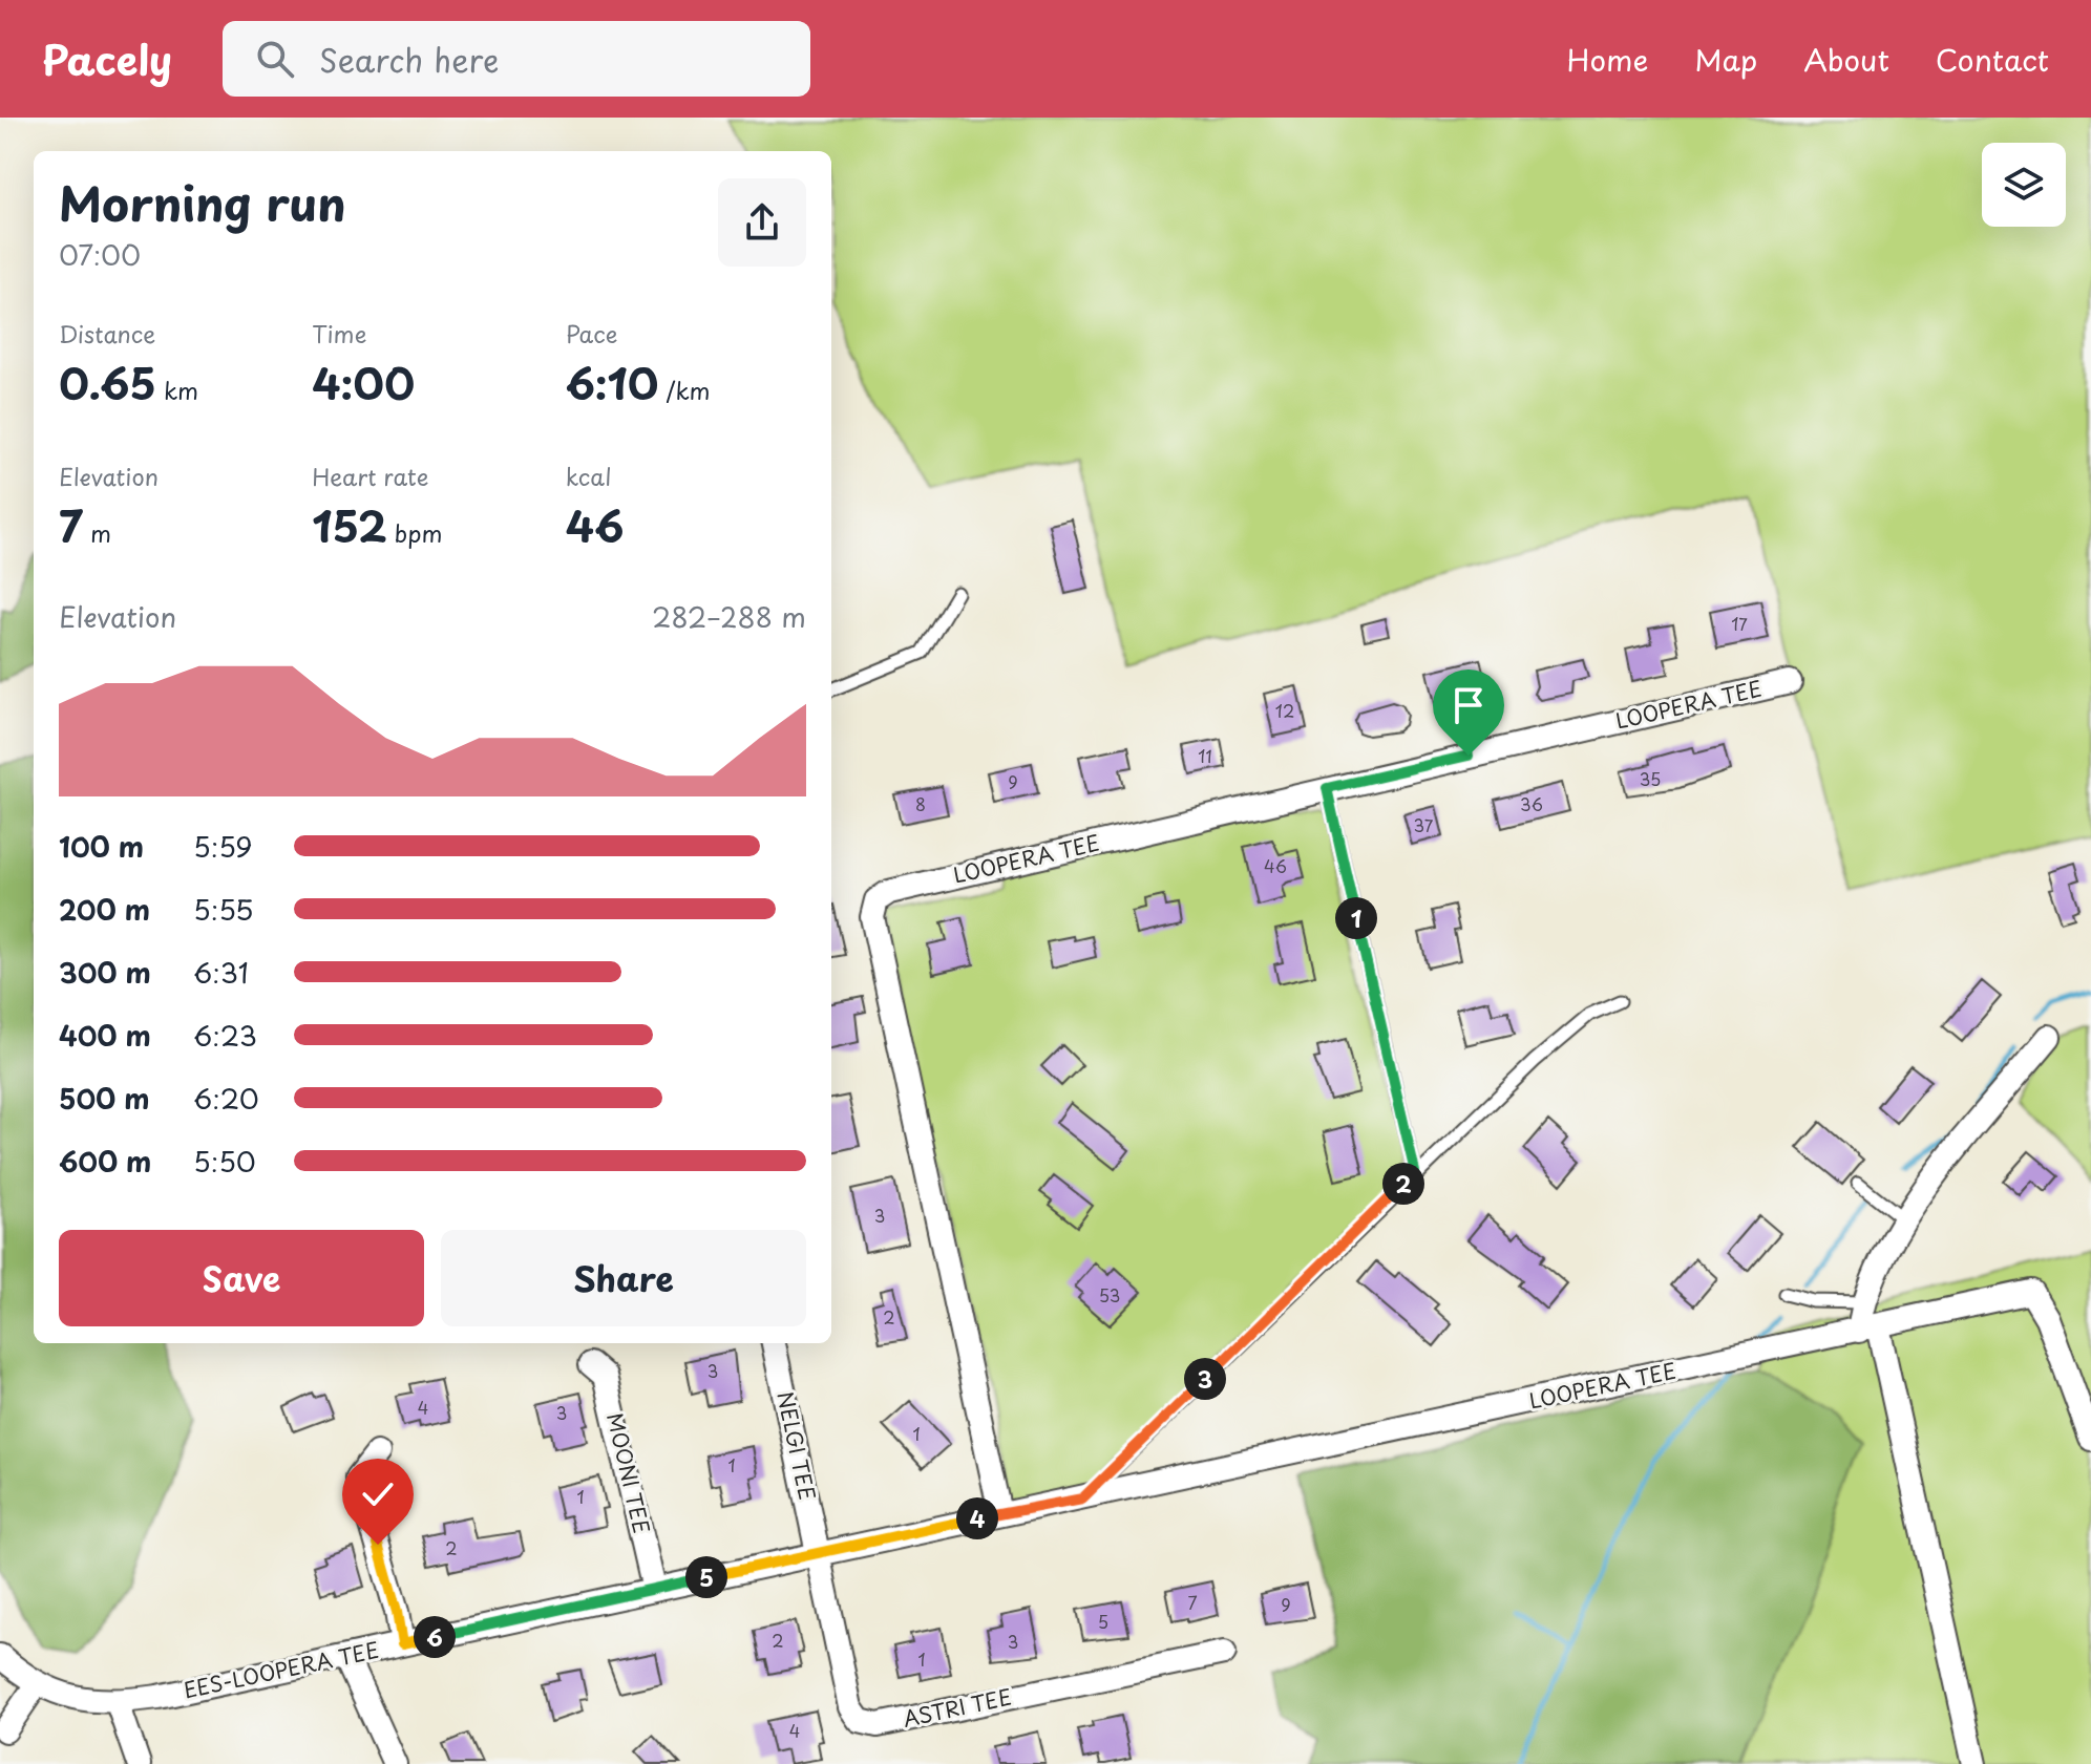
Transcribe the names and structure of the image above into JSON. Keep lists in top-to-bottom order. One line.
{"streets":{"street":["LOOPERA TEE","NELGI TEE","MOONI TEE","EES-LOOPERA TEE","ASTRI TEE"]},"crossings":[["LOOPERA TEE","NELGI TEE"],["LOOPERA TEE","EES-LOOPERA TEE"],["LOOPERA TEE","ASTRI TEE"],["NELGI TEE","EES-LOOPERA TEE"],["NELGI TEE","ASTRI TEE"],["MOONI TEE","EES-LOOPERA TEE"],["EES-LOOPERA TEE","ASTRI TEE"]],"house_numbers":["17","12","11","35","9","8","36","37","46","3","53","2","3","4","3","1","1","1","2","7","9","5","2","3","1","4"],"page":{"header":"Pacely","search":"Search here","nav":["Home","Map","About","Contact"],"heading":["Morning run","07:00"],"stats":[["Distance","0.65 km"],["Time","4:00"],["Pace","6:10 /km"],["Elevation","7 m"],["Heart rate","152 bpm"],["kcal","46"]],"chart":["Elevation","282–288 m"],"list":[{"name":"100 m","note":"5:59"},{"name":"200 m","note":"5:55"},{"name":"300 m","note":"6:31"},{"name":"400 m","note":"6:23"},{"name":"500 m","note":"6:20"},{"name":"600 m","note":"5:50"}],"pins":["1","2","3","4","5","6"],"buttons":["Save","Share"]}}
